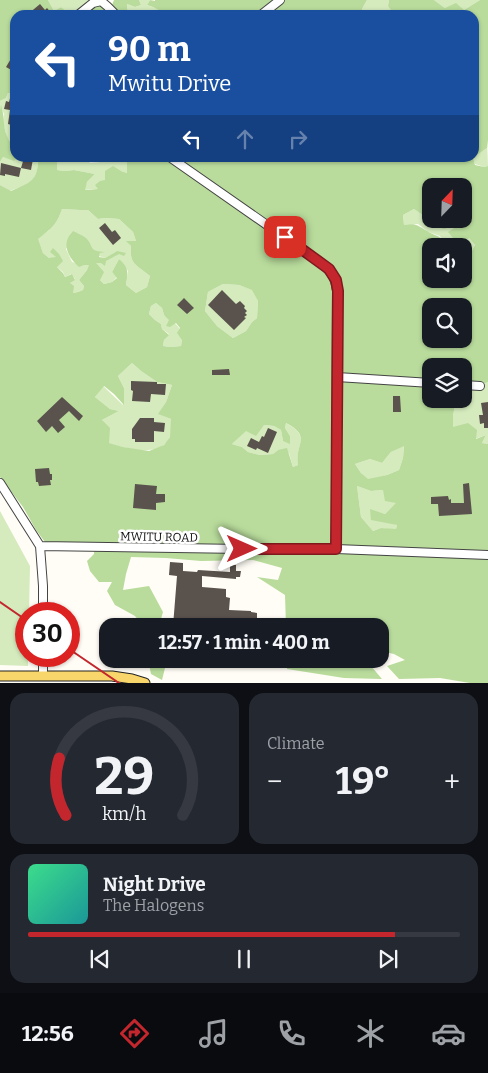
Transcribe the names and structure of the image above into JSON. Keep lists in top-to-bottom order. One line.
{"streets":{"street":["MWITU ROAD"]},"north":"top right","page":{"turn":["90 m","Mwitu Drive"],"limit":"30","trip":"12:57 · 1 min · 400 m","tile":"Climate","heat":["−","19°","+"],"song":["Night Drive","The Halogens"],"tabs":"12:56","gauge":["29","km/h"]}}
